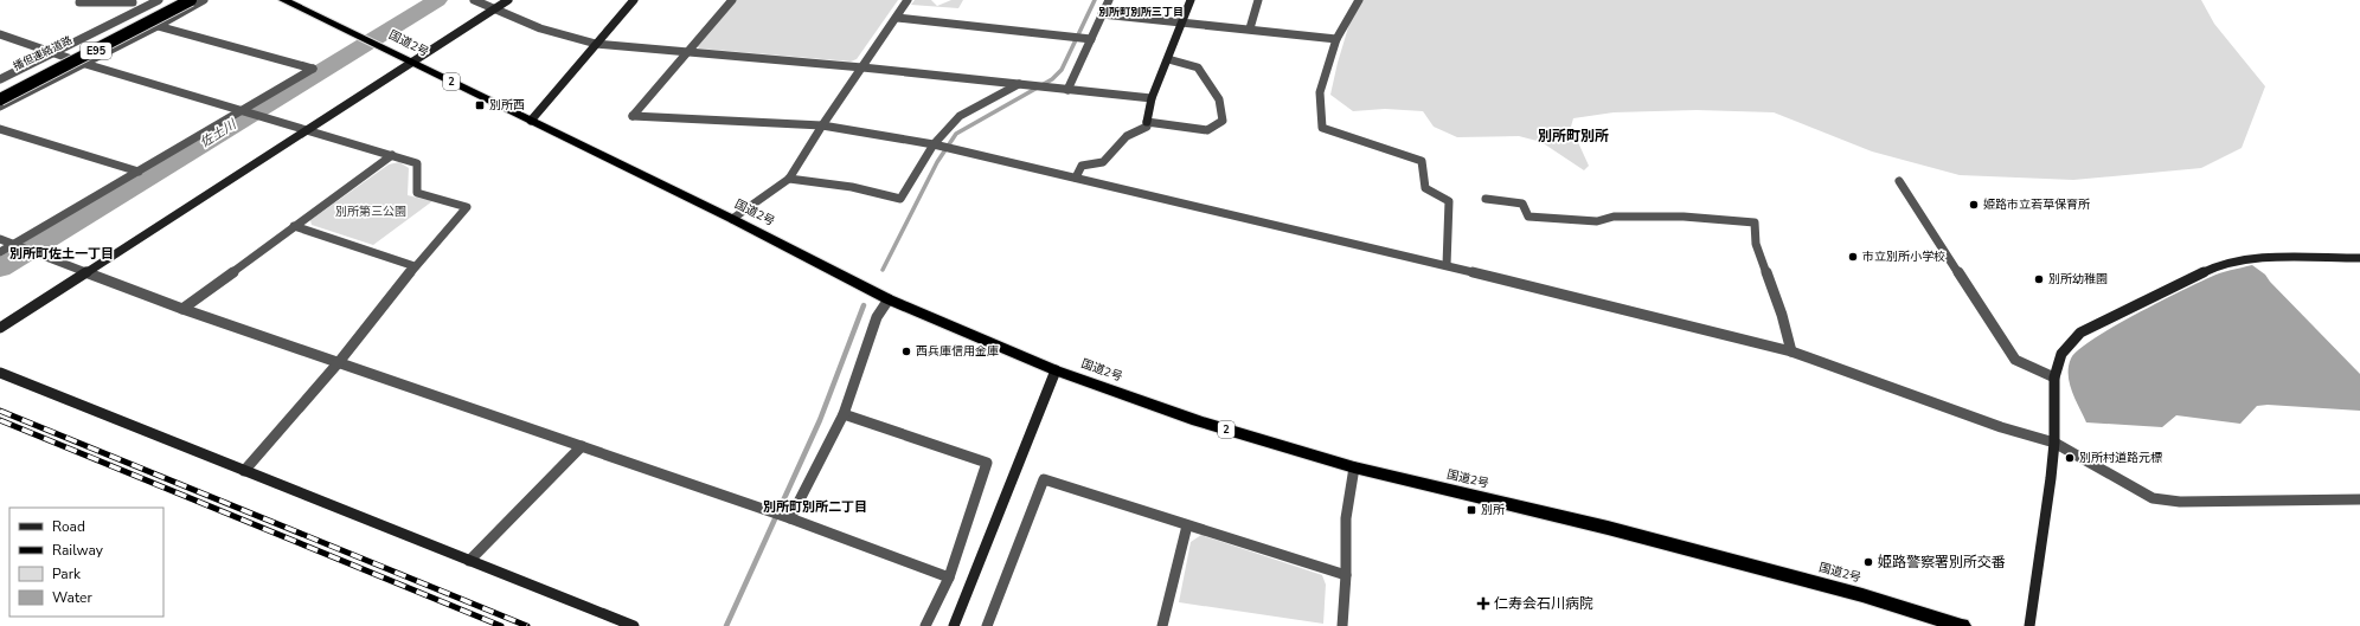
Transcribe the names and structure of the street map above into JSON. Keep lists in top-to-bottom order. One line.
{"streets":{"highway":["国道2号","E95","播但連絡道路","2"]},"districts":["別所町別所三丁目","別所町別所","別所町佐土一丁目","別所町別所二丁目"],"water":["佐土川"],"parks":["別所第三公園"],"places":{"transit":["別所西","別所"],"other":["姫路市立若草保育所","市立別所小学校","別所幼稚園","西兵庫信用金庫","別所村道路元標","姫路警察署別所交番"],"health":["仁寿会石川病院"]},"legend":["Road","Railway","Park","Water"]}
